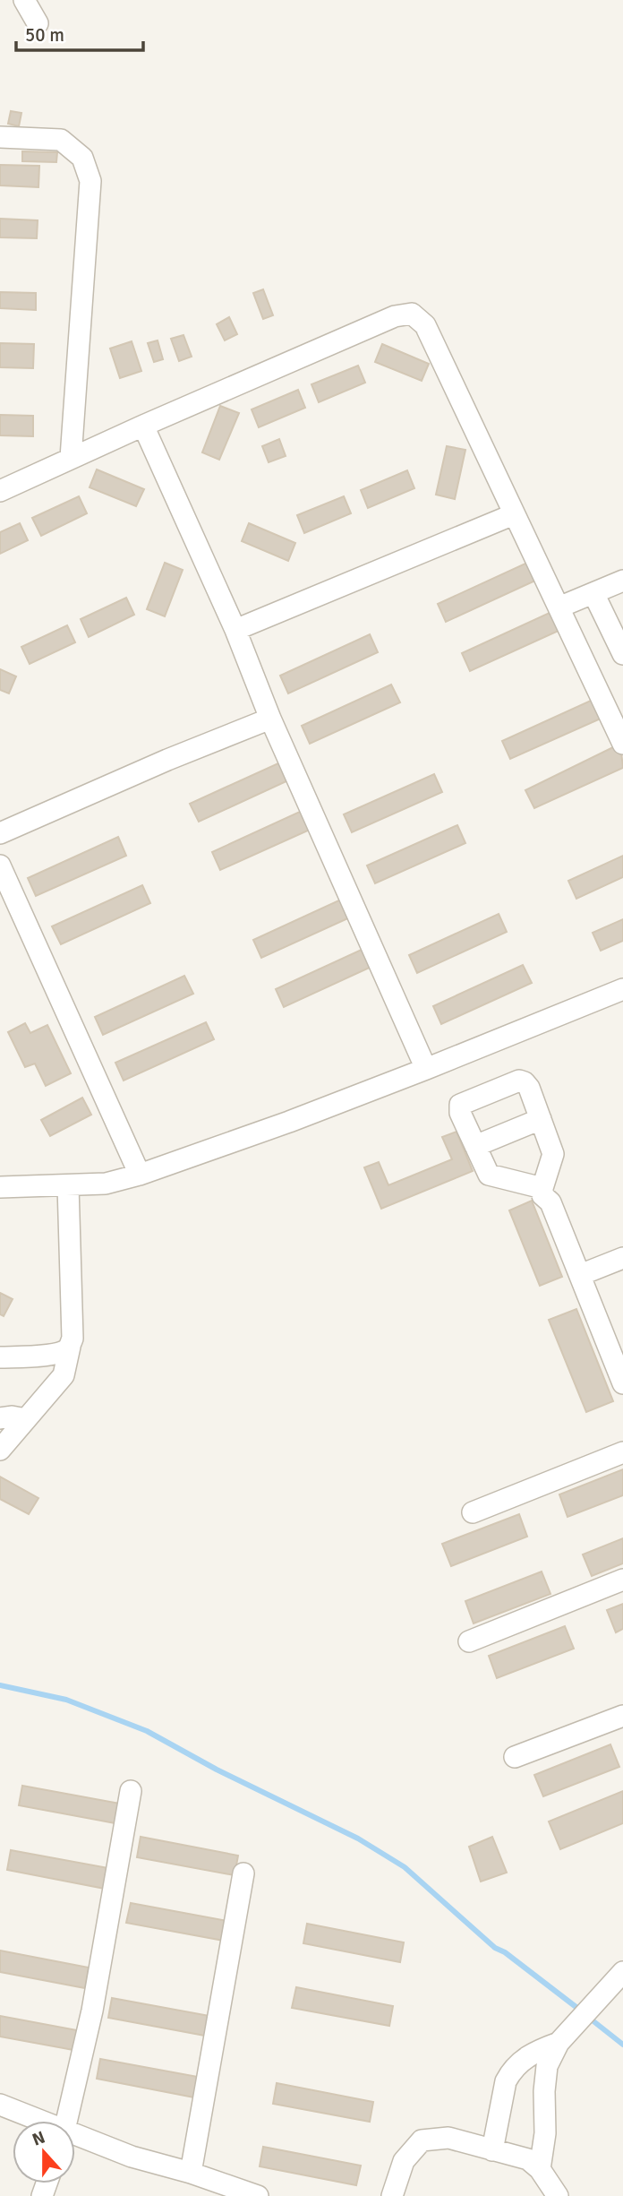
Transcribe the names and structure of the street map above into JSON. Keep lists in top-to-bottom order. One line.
{"scale_bar":"50 m","north":"top"}
